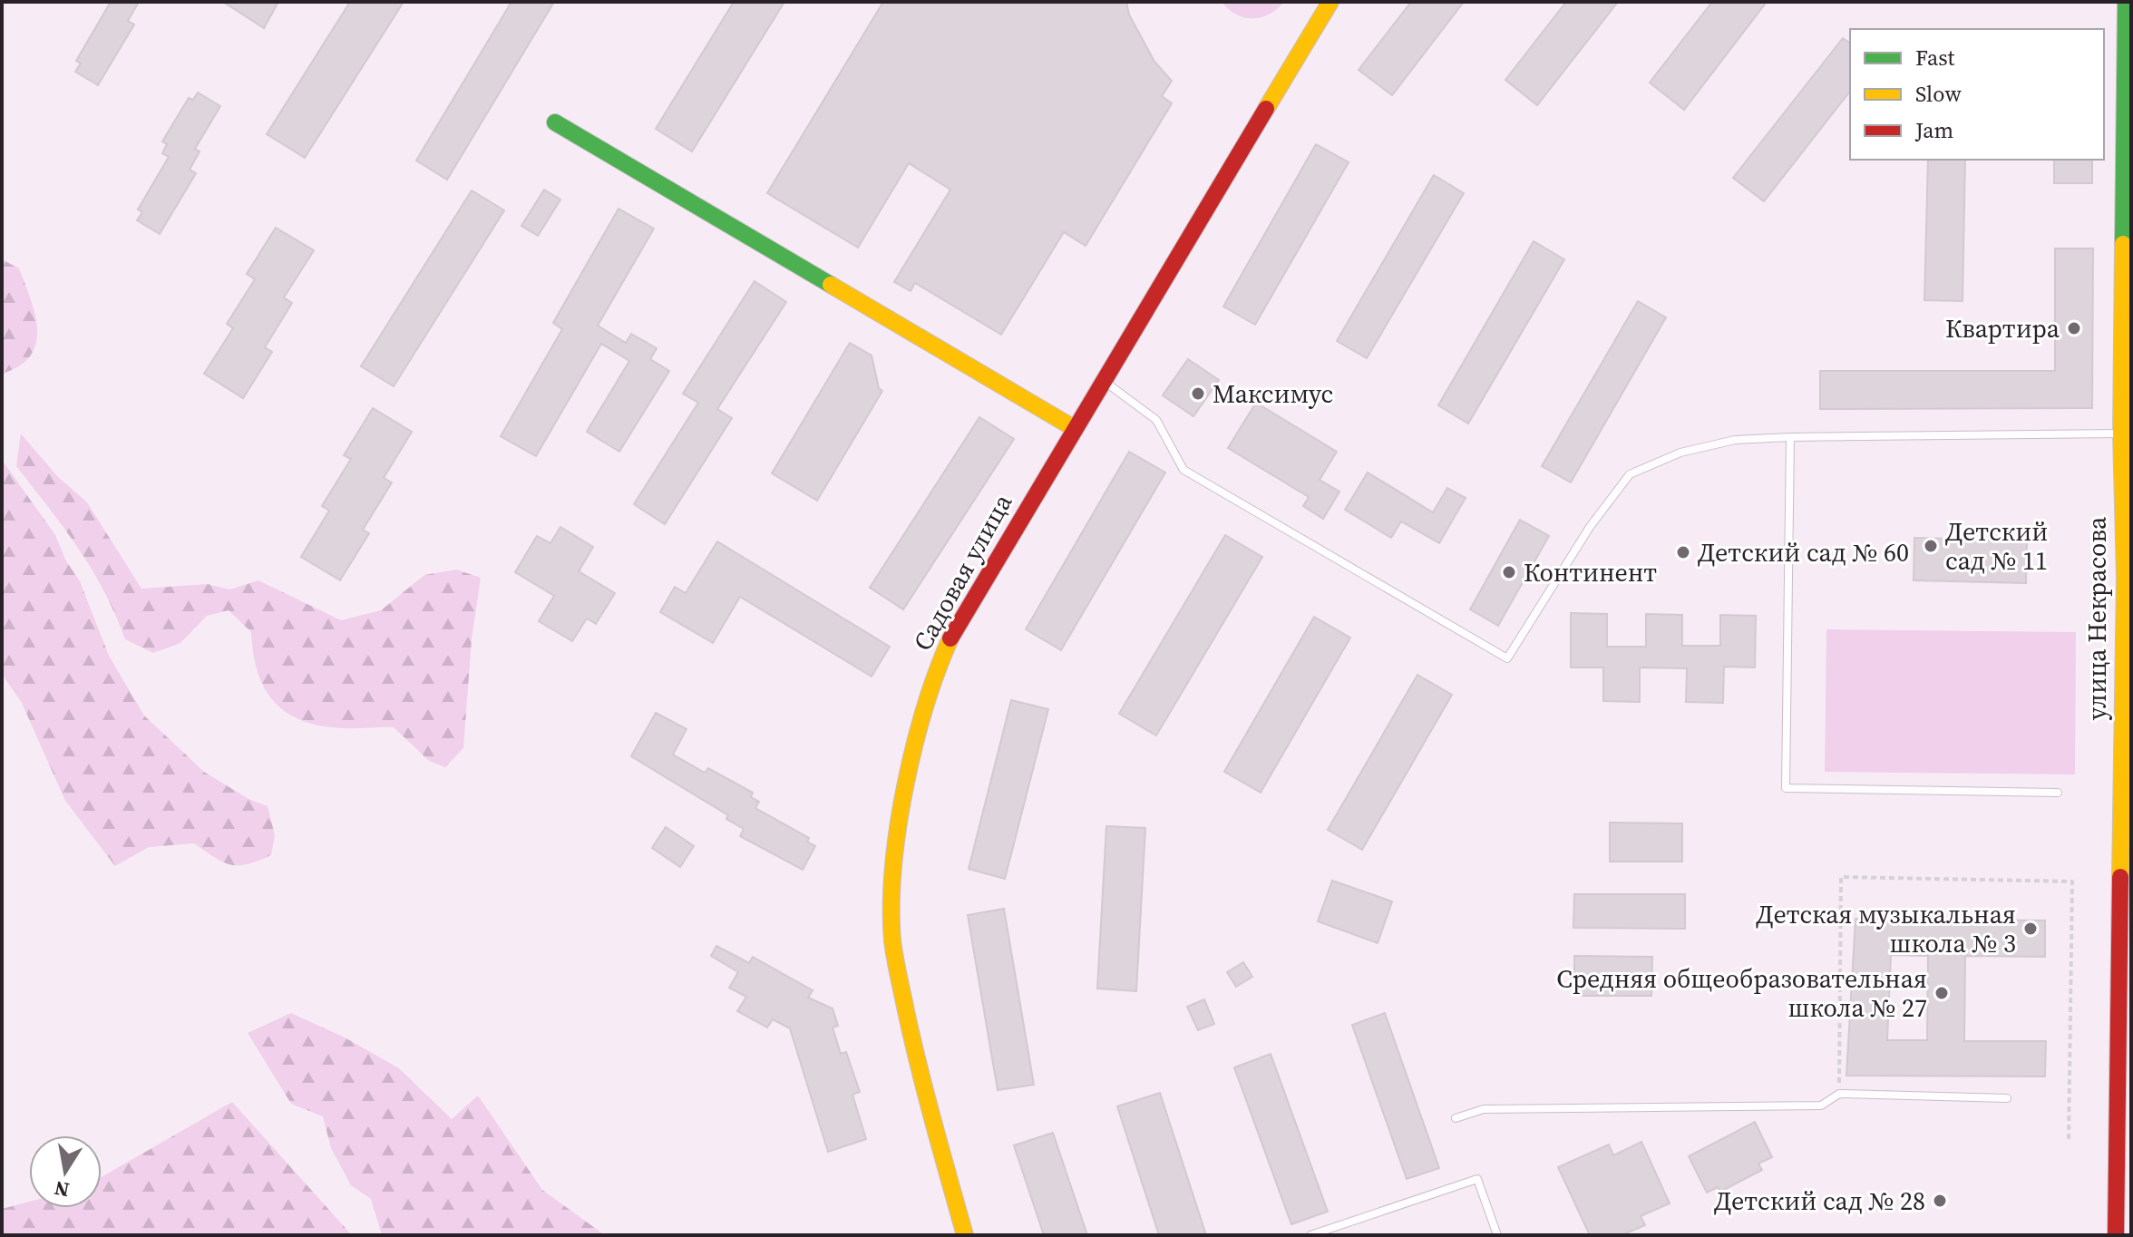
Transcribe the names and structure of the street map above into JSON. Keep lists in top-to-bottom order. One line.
{"streets":{"street":["Садовая улица","улица Некрасова"]},"places":["Квартира","Максимус","Детский сад № 11","Детский сад № 60","Континент","Детская музыкальная школа № 3","Средняя общеобразовательная школа № 27","Детский сад № 28"],"legend":["Fast","Slow","Jam"],"north":"bottom"}
